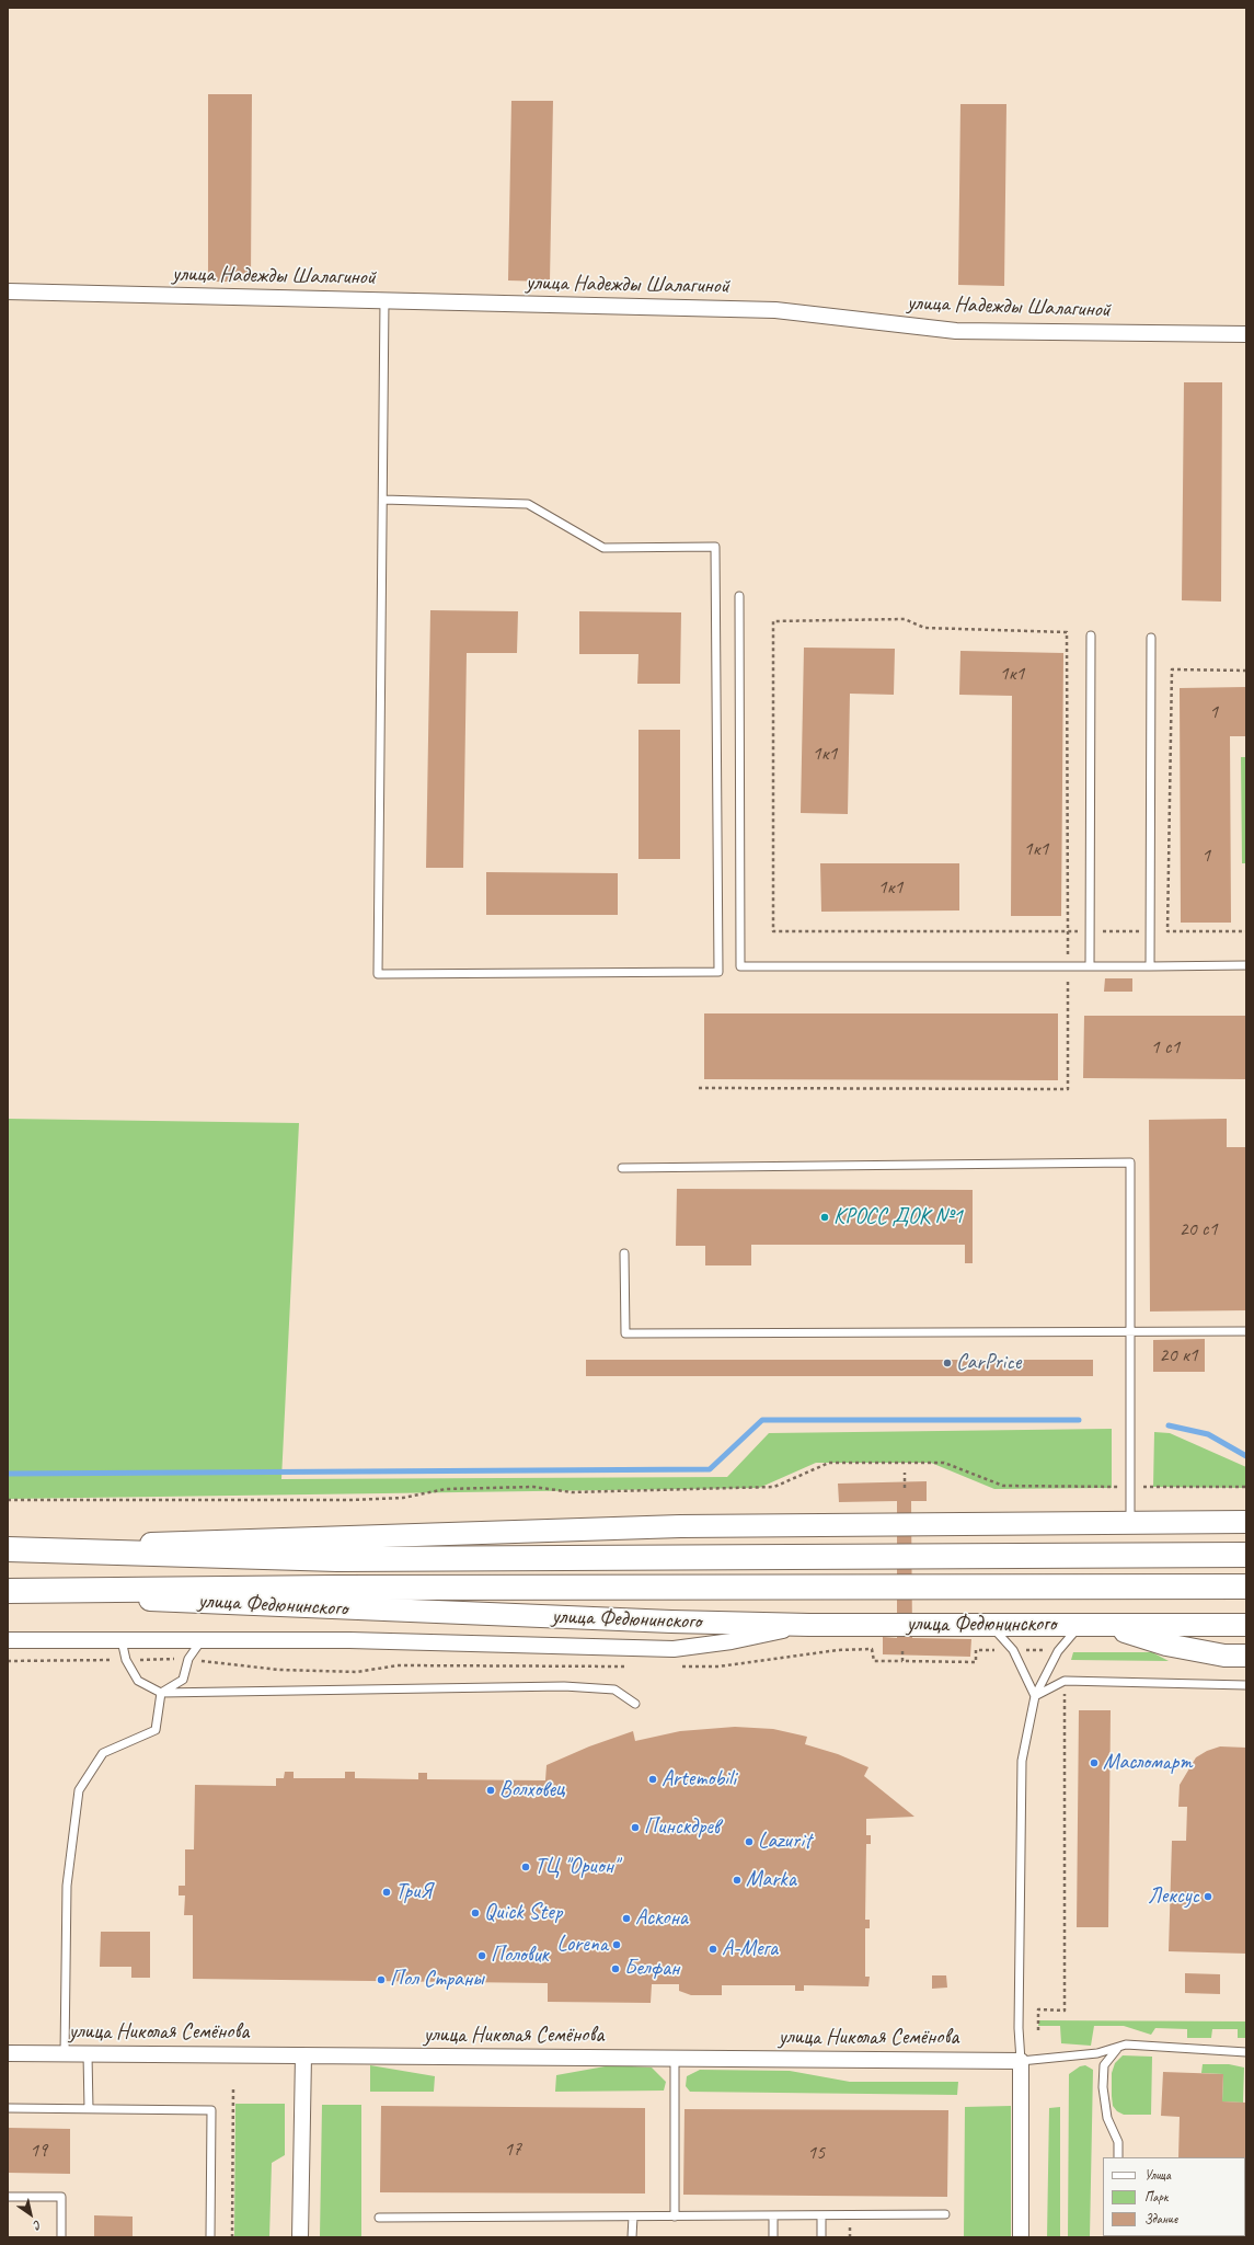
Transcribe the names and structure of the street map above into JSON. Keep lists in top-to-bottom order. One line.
{"streets":{"highway":["улица Федюнинского"],"street":["улица Надежды Шалагиной","улица Николая Семёнова"]},"places":["КРОСС ДОК №1","CarPrice","Масломарт","Artemobili","Волховец","Пинскдрев","Lazurit","ТЦ \"Орион\"","Marka","ТриЯ","Лексус","Quick Step","Аскона","Lorena","А-Мега","Половик","Белфан","Пол Страны"],"house_numbers":["1к1","1","1к1","1к1","1","1к1","1 с1","20 с1","20 к1","17","19","15"],"legend":["Улица","Парк","Здание"],"north":"bottom right"}
